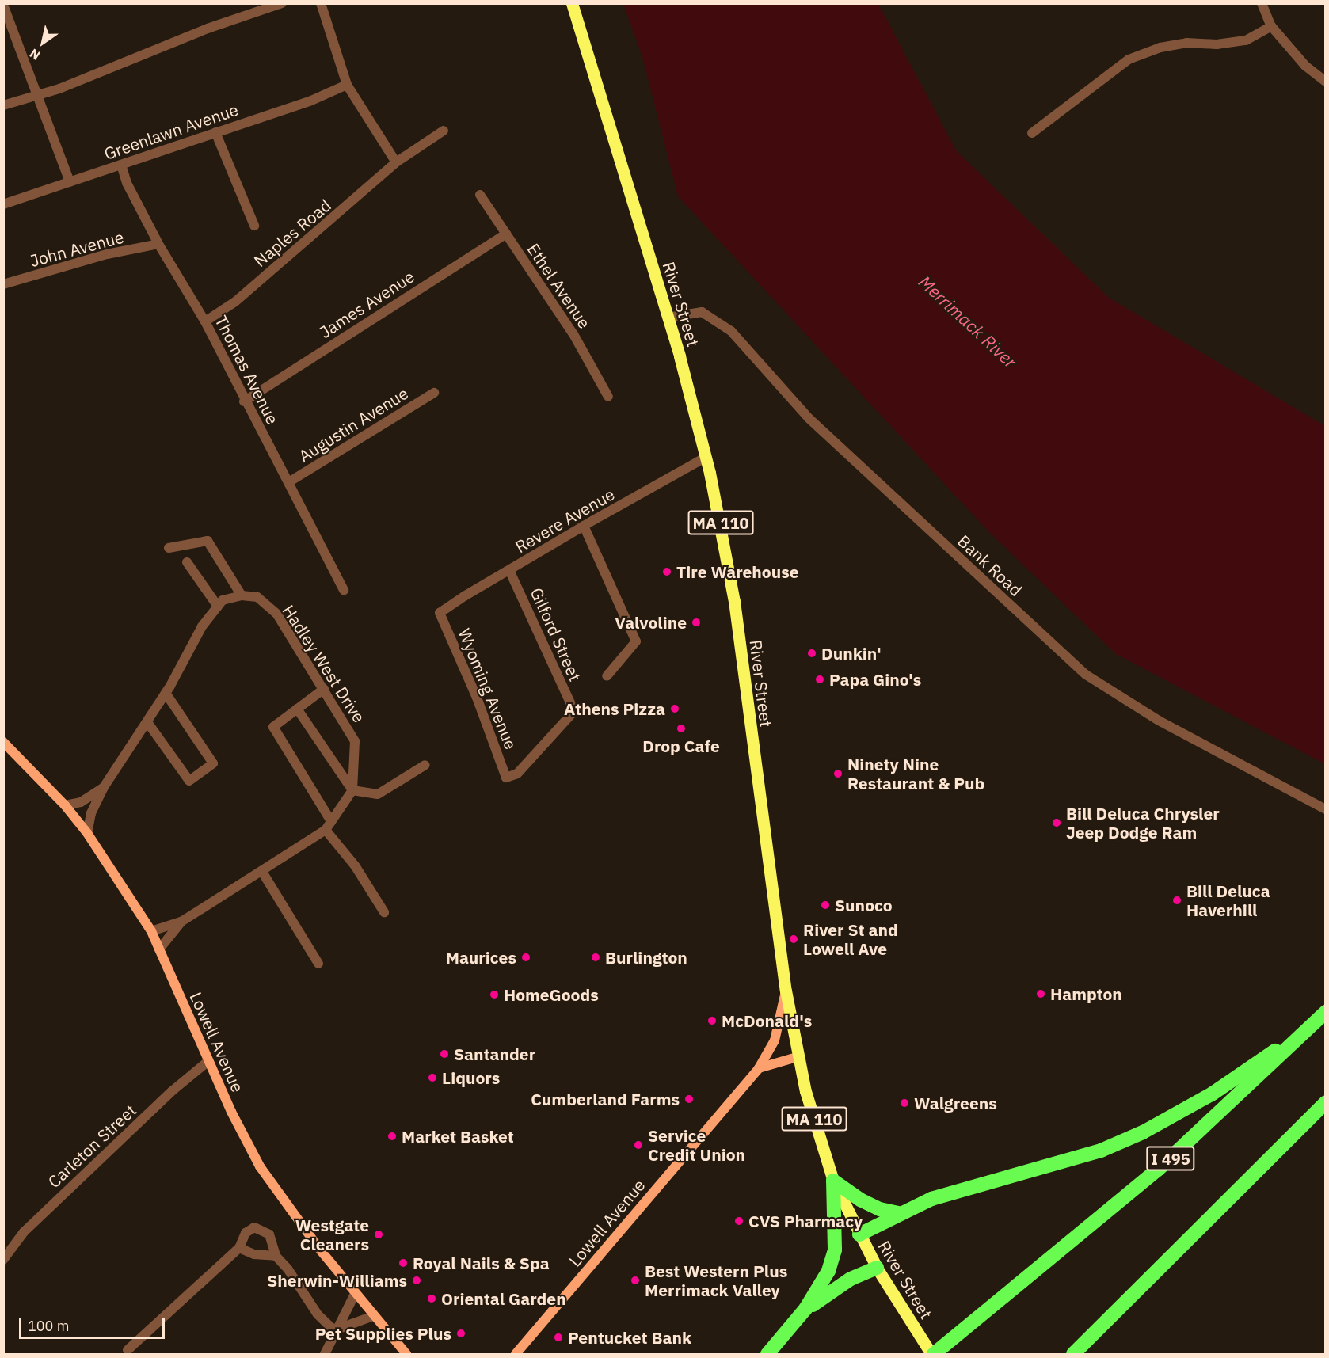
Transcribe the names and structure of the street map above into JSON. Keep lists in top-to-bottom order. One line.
{"streets":{"highway":["I 495"],"main road":["River Street","MA 110","Lowell Avenue"],"street":["Greenlawn Avenue","Naples Road","John Avenue","Ethel Avenue","James Avenue","Thomas Avenue","Augustin Avenue","Revere Avenue","Bank Road","Gilford Street","Hadley West Drive","Wyoming Avenue","Carleton Street"]},"crossings":[["Greenlawn Avenue","Thomas Avenue"],["Naples Road","Thomas Avenue"],["John Avenue","Thomas Avenue"],["Ethel Avenue","James Avenue"],["James Avenue","Thomas Avenue"],["River Street","Revere Avenue"],["River Street","Bank Road"],["River Street","Lowell Avenue"],["River Street","I 495"],["Thomas Avenue","Augustin Avenue"],["Revere Avenue","Gilford Street"],["Revere Avenue","Wyoming Avenue"],["Gilford Street","Wyoming Avenue"],["Lowell Avenue","Carleton Street"]],"water":["Merrimack River"],"places":["Tire Warehouse","Valvoline","Dunkin'","Papa Gino's","Athens Pizza","Drop Cafe","Ninety Nine Restaurant & Pub","Bill Deluca Chrysler Jeep Dodge Ram","Bill Deluca Haverhill","Sunoco","River St and Lowell Ave","Maurices","Burlington","Hampton","HomeGoods","McDonald's","Santander","Liquors","Cumberland Farms","Walgreens","Market Basket","Service Credit Union","CVS Pharmacy","Westgate Cleaners","Royal Nails & Spa","Sherwin-Williams","Best Western Plus Merrimack Valley","Oriental Garden","Pet Supplies Plus","Pentucket Bank"],"scale_bar":"100 m","north":"bottom left"}
